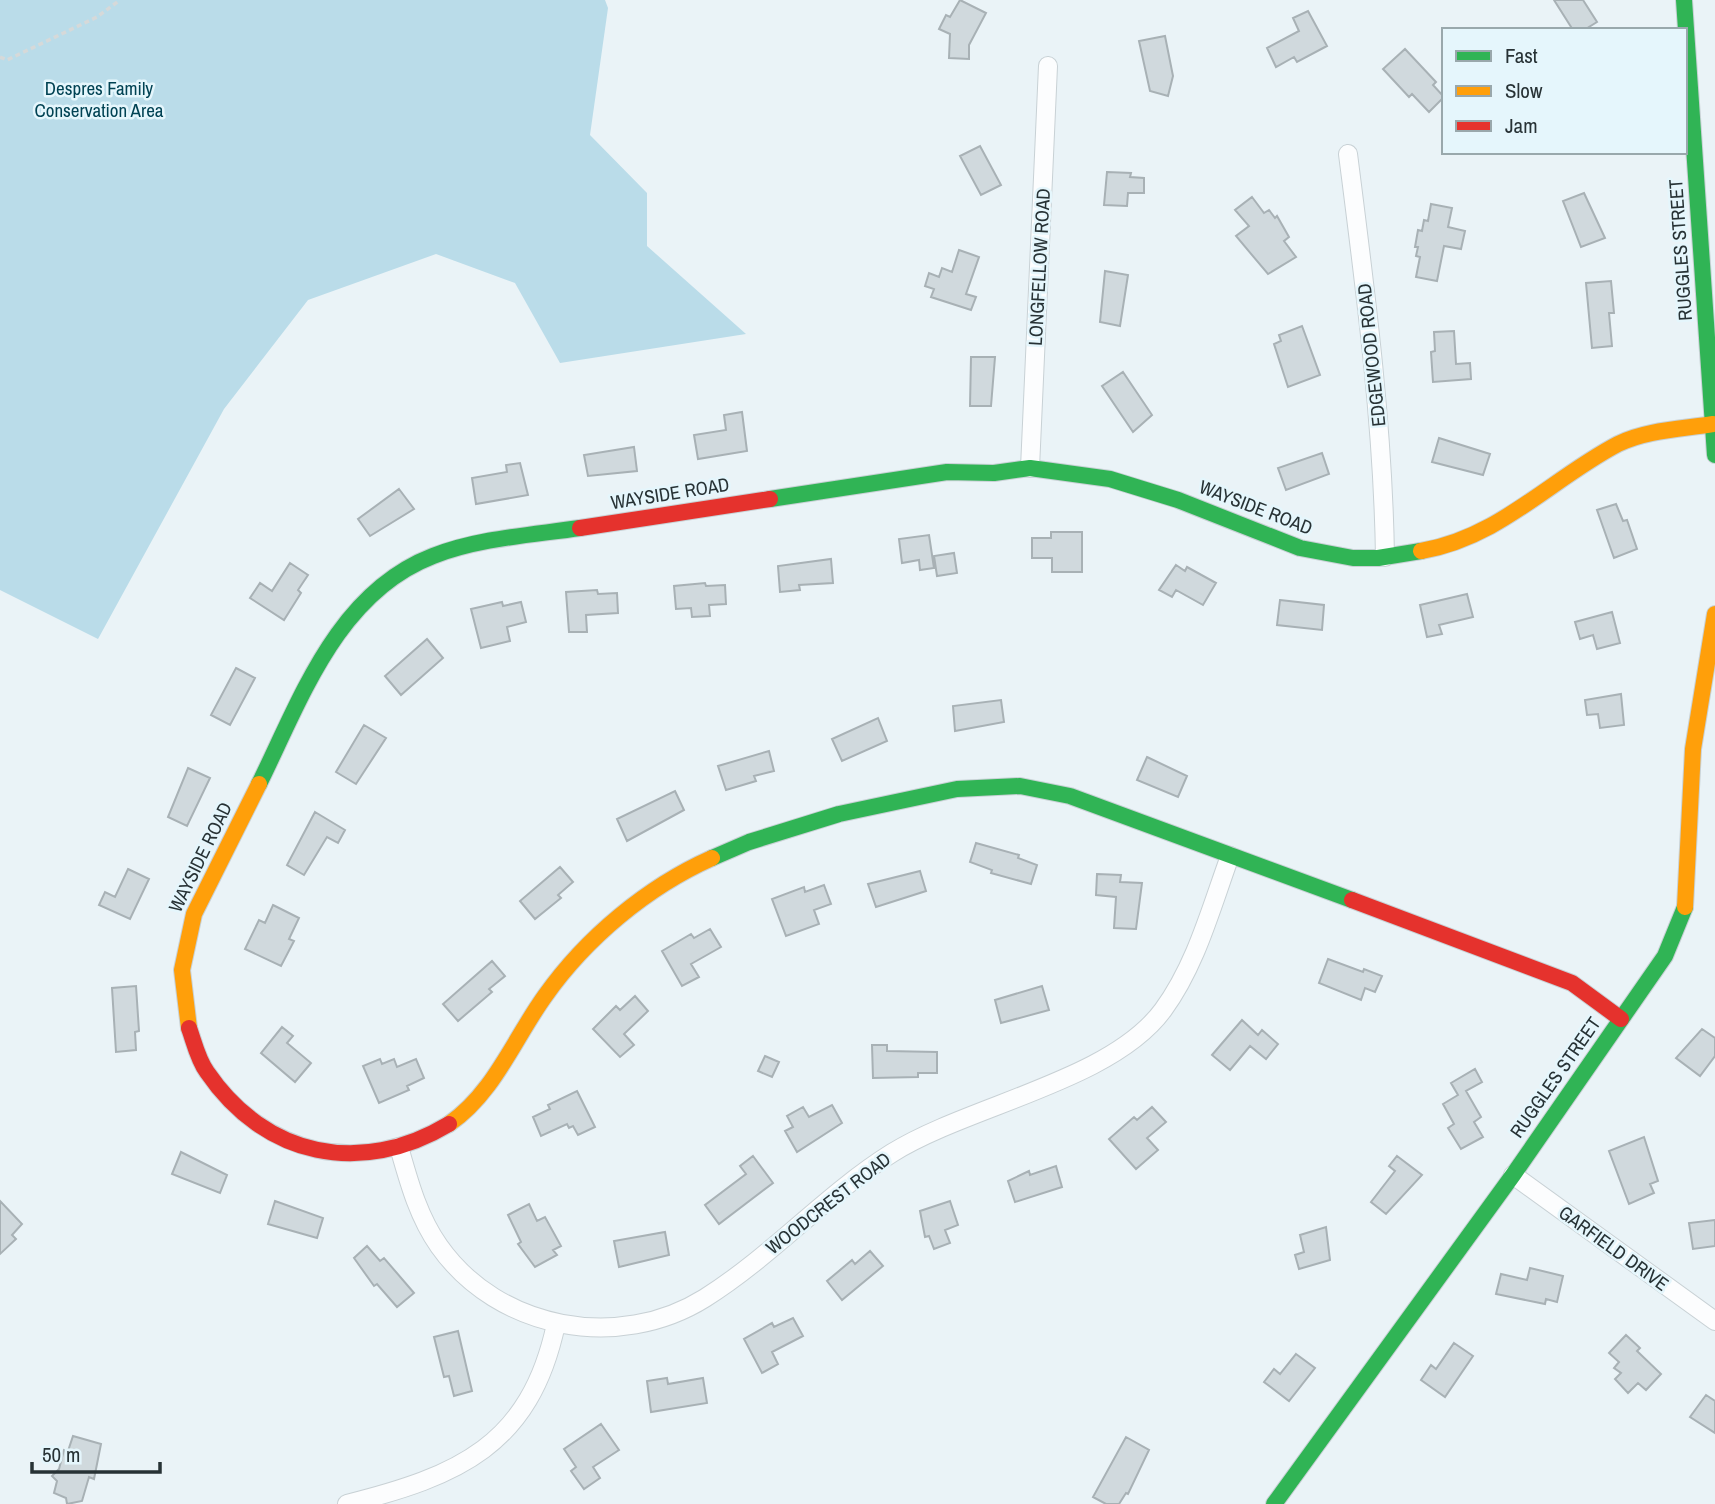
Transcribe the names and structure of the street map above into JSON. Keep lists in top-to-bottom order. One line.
{"streets":{"street":["RUGGLES STREET","LONGFELLOW ROAD","EDGEWOOD ROAD","WAYSIDE ROAD","WOODCREST ROAD","GARFIELD DRIVE"]},"crossings":[["RUGGLES STREET","WAYSIDE ROAD"],["RUGGLES STREET","GARFIELD DRIVE"],["LONGFELLOW ROAD","WAYSIDE ROAD"],["EDGEWOOD ROAD","WAYSIDE ROAD"],["WAYSIDE ROAD","WOODCREST ROAD"]],"parks":["Despres Family Conservation Area"],"legend":["Fast","Slow","Jam"],"scale_bar":"50 m"}
